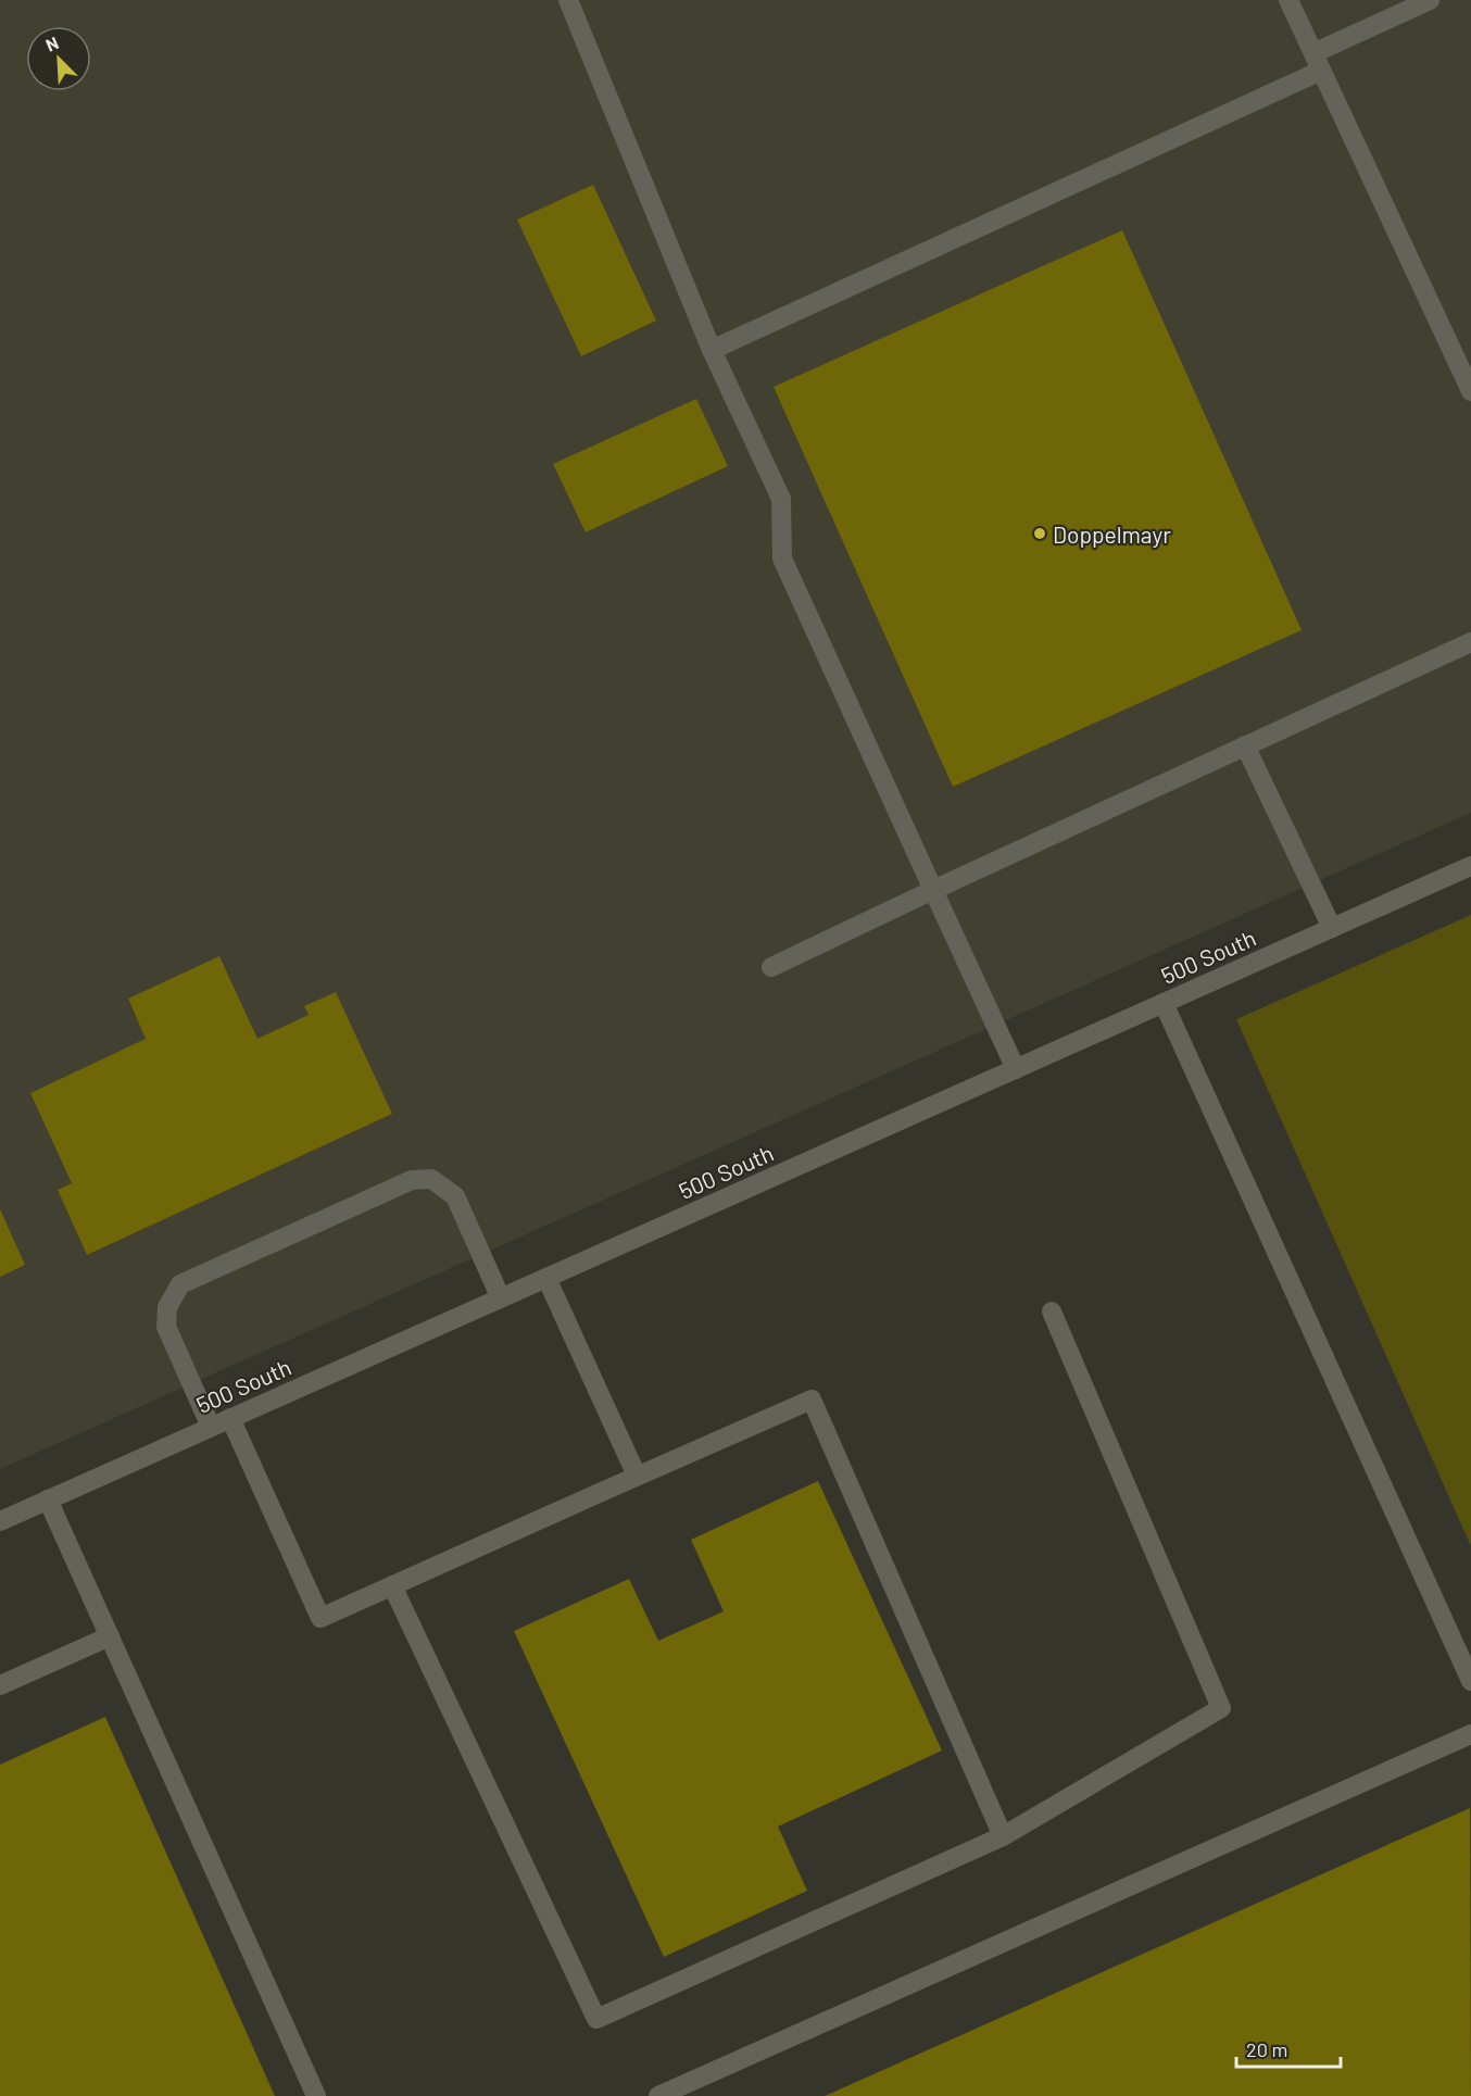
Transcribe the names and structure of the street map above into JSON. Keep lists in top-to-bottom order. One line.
{"streets":{"street":["500 South"]},"places":["Doppelmayr"],"scale_bar":"20 m","north":"top left"}
